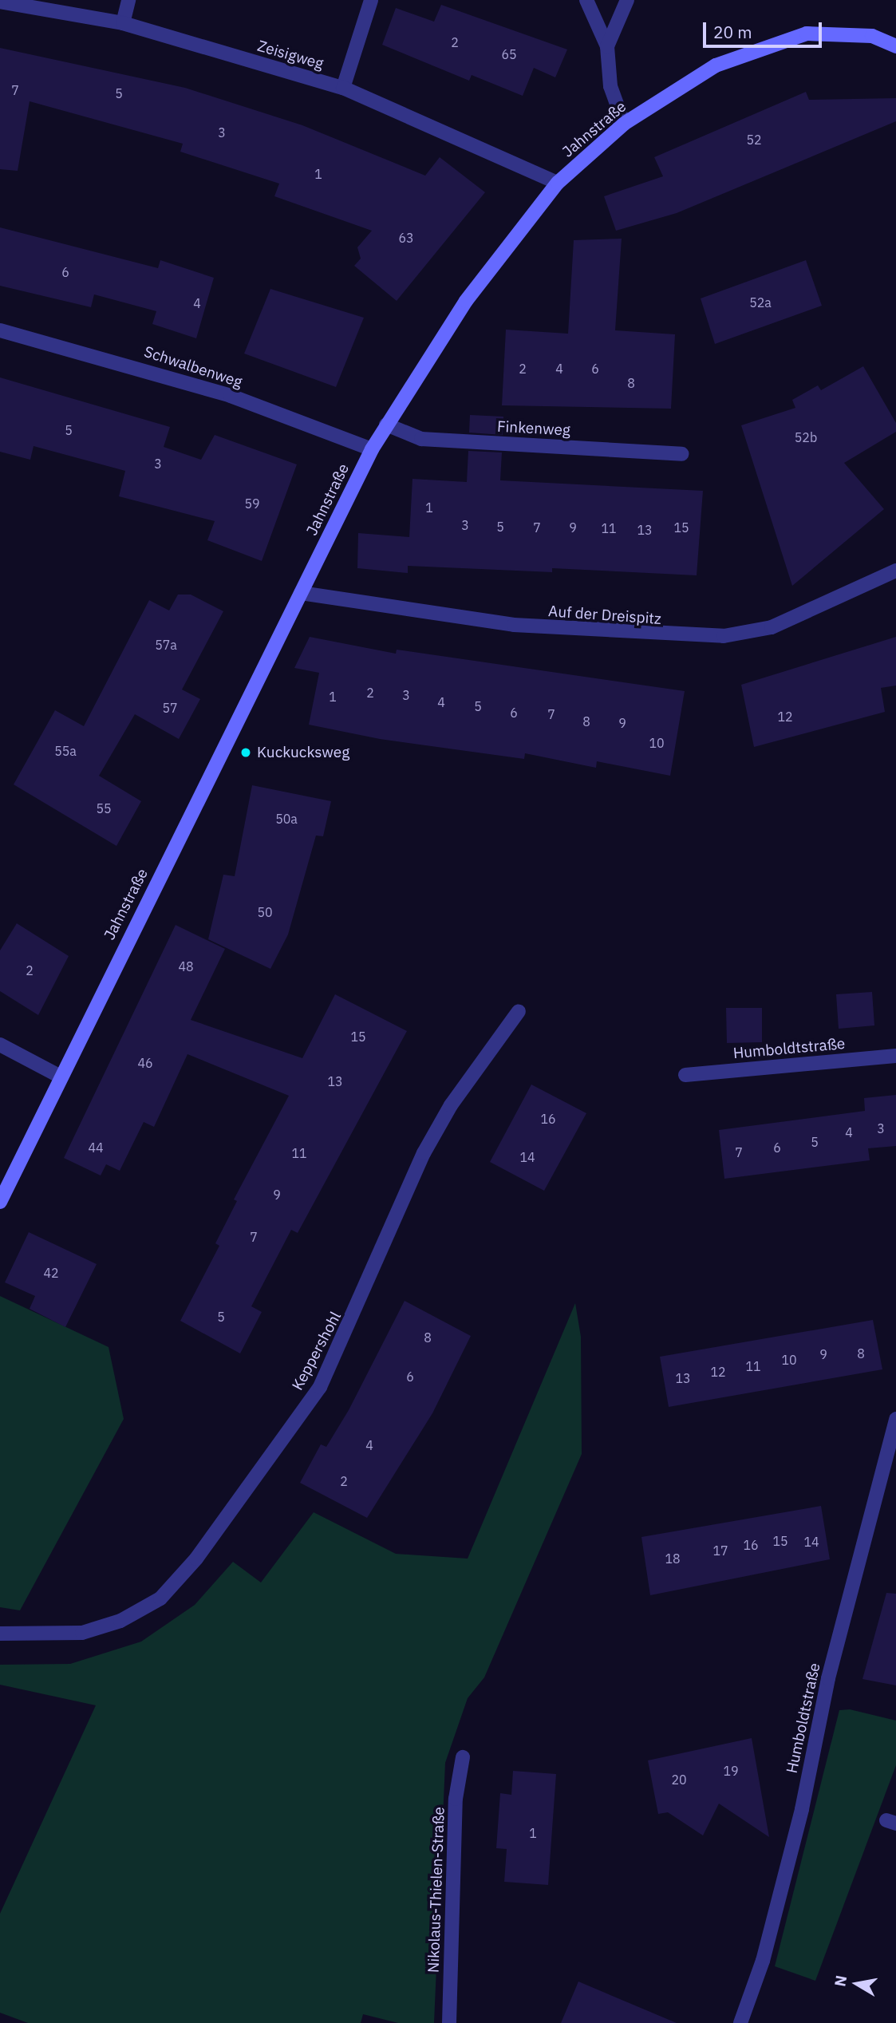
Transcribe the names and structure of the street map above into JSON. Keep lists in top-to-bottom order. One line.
{"streets":{"street":["Zeisigweg","Jahnstraße","Schwalbenweg","Finkenweg","Auf der Dreispitz","Humboldtstraße","Keppershohl","Nikolaus-Thielen-Straße"]},"crossings":[["Zeisigweg","Jahnstraße"],["Jahnstraße","Schwalbenweg"],["Jahnstraße","Finkenweg"],["Jahnstraße","Auf der Dreispitz"]],"places":["Kuckucksweg"],"house_numbers":["2","65","7","5","3","52","1","63","6","52a","4","2","4","6","8","5","52b","3","59","1","3","5","7","9","15","11","13","57a","2","3","1","4","5","57","6","7","12","8","9","10","55a","55","50a","50","48","2","15","46","13","16","3","4","5","44","6","7","11","14","9","7","42","5","8","8","9","10","11","12","6","13","4","2","15","14","16","17","18","19","20","1"],"scale_bar":"20 m","north":"left"}
